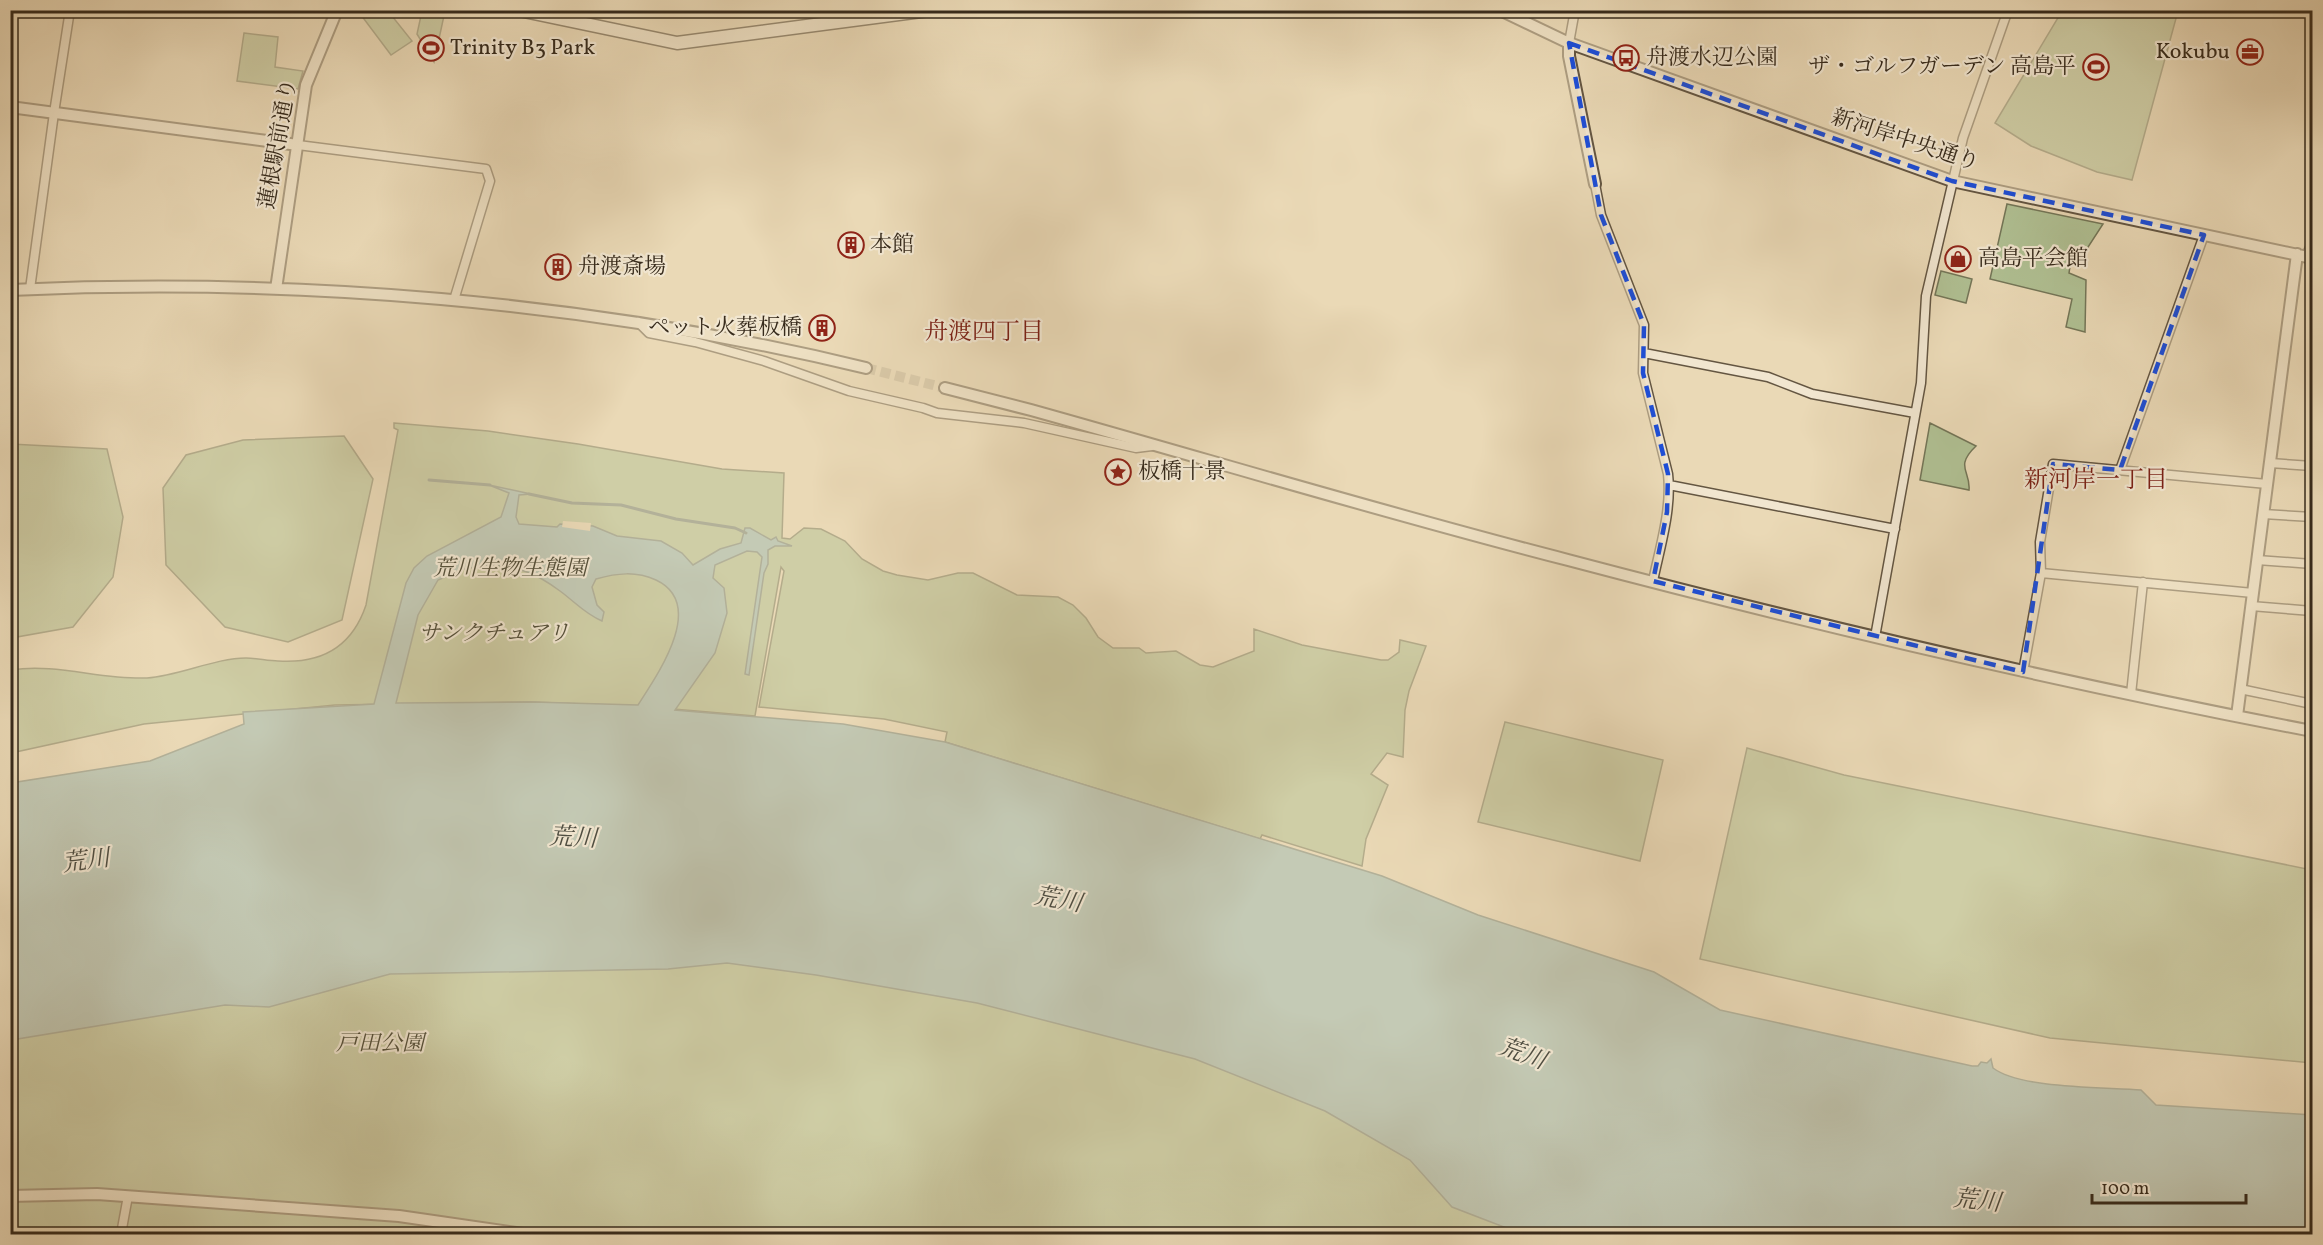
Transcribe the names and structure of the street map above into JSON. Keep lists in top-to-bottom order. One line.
{"streets":{"street":["新河岸中央通り","蓮根駅前通り"]},"districts":["舟渡四丁目","新河岸一丁目"],"water":["荒川"],"parks":["荒川生物生態園","サンクチュアリ","戸田公園"],"places":{"sports":["Trinity B3 Park","ザ・ゴルフガーデン 高島平"],"office":["Kokubu"],"bus stop":["舟渡水辺公園"],"building":["本館","舟渡斎場","ペット火葬板橋"],"shop":["高島平会館"],"place":["板橋十景"]},"scale_bar":"100 m"}
